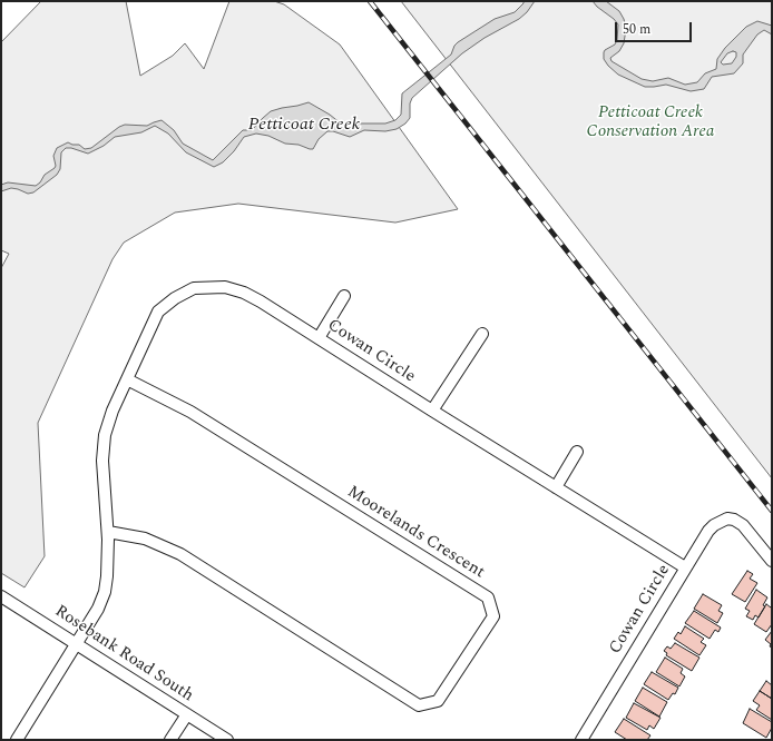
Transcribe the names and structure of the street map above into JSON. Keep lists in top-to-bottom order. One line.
{"streets":{"street":["Cowan Circle","Moorelands Crescent","Rosebank Road South"]},"crossings":[["Cowan Circle","Moorelands Crescent"],["Cowan Circle","Rosebank Road South"]],"water":["Petticoat Creek"],"parks":["Petticoat Creek Conservation Area"],"scale_bar":"50 m"}
